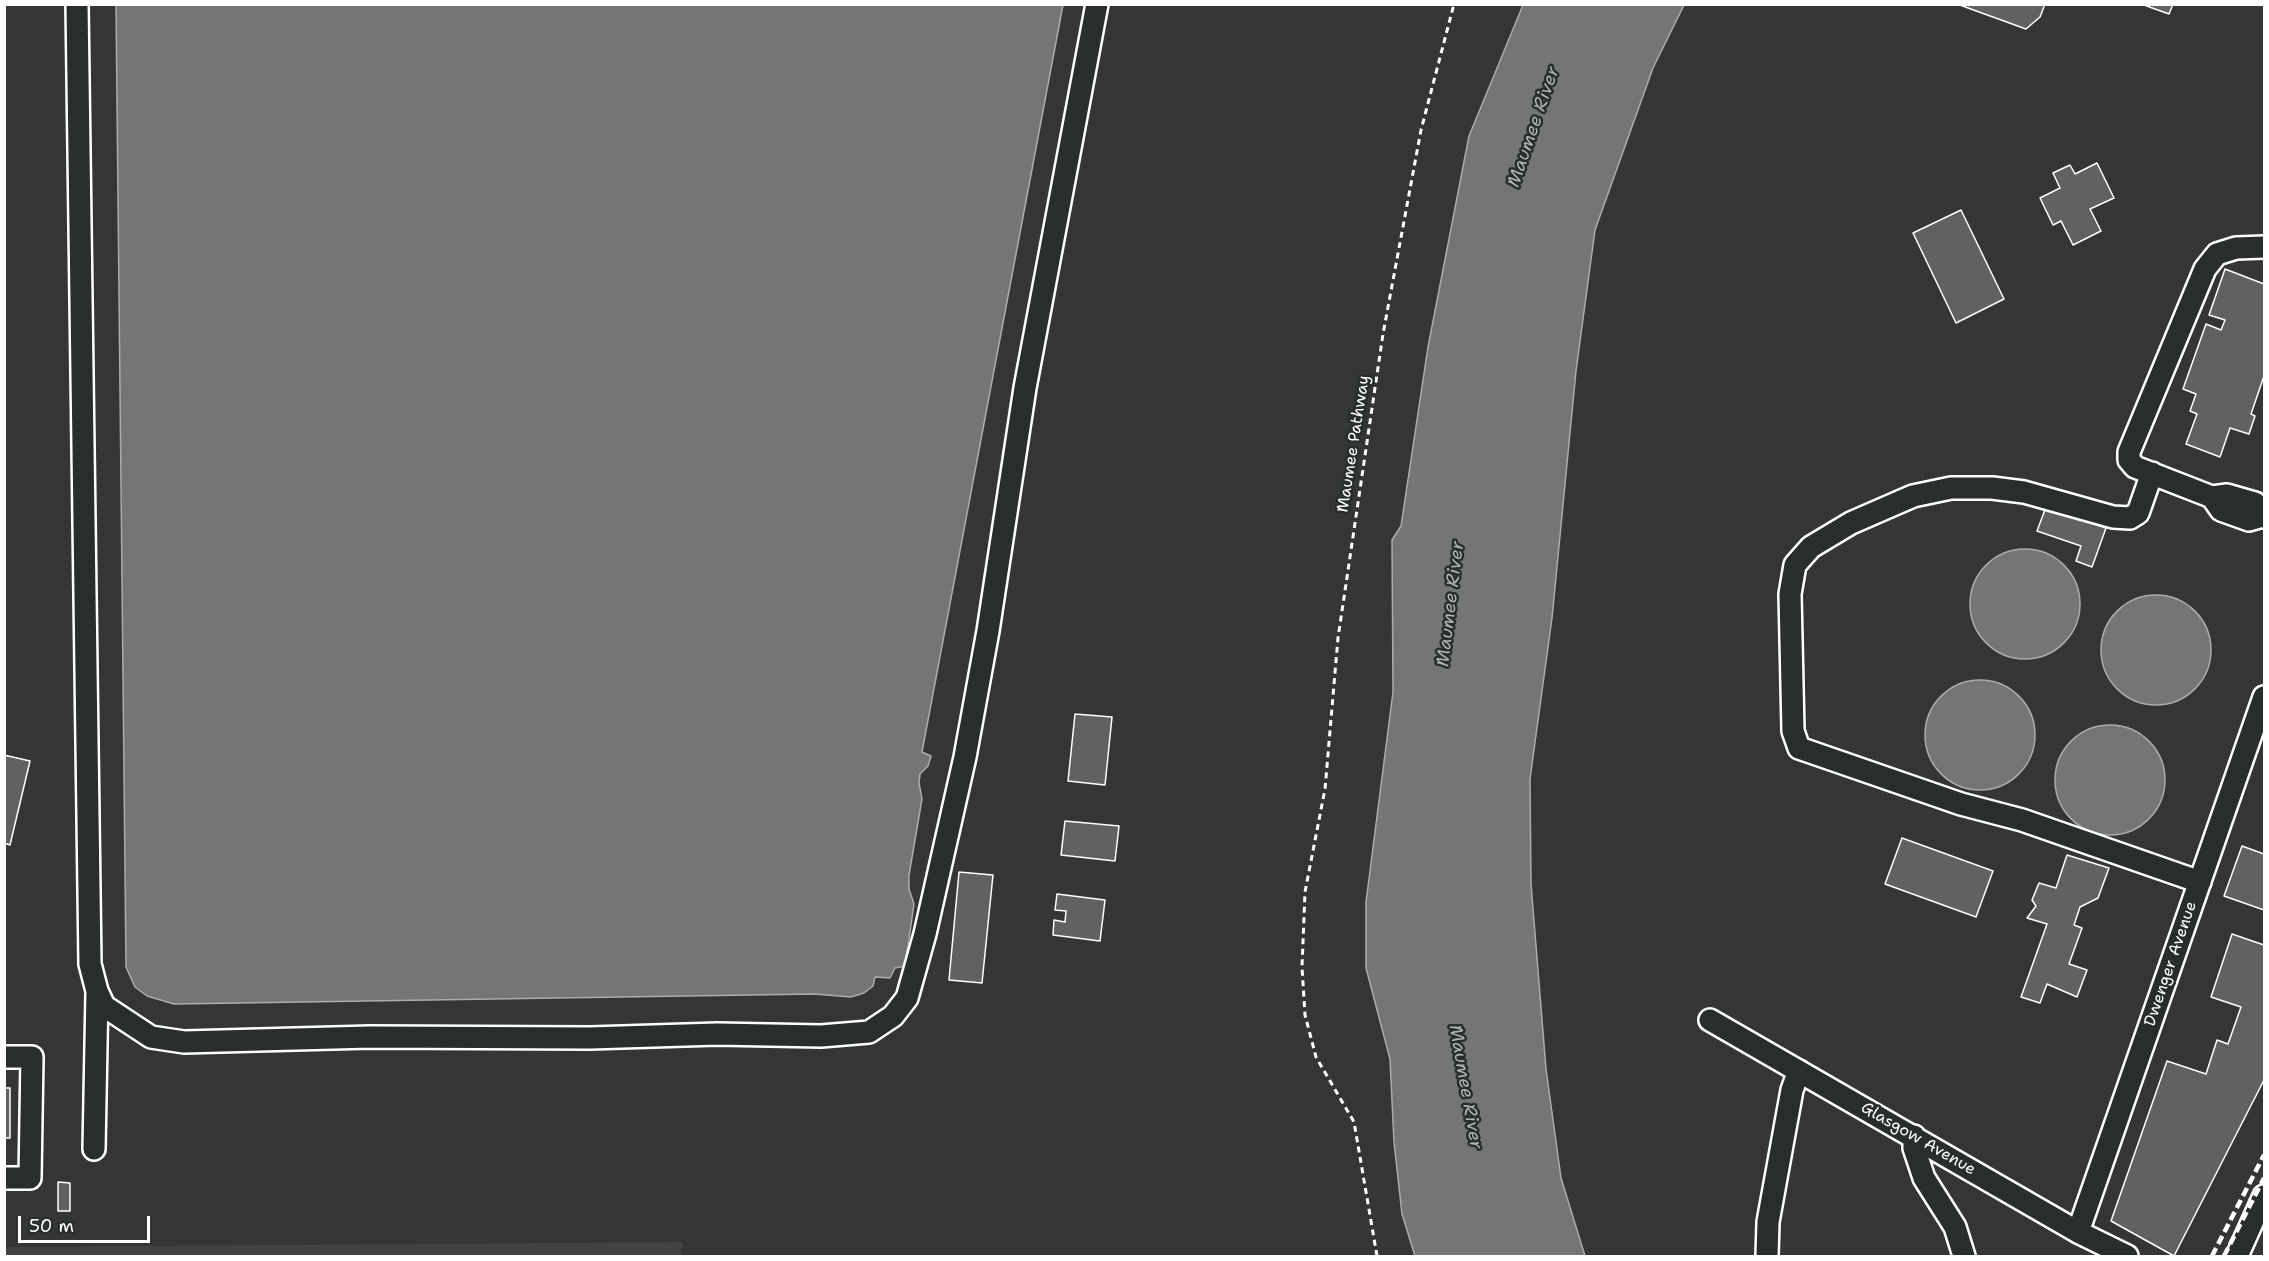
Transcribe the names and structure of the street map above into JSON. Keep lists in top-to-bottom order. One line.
{"streets":{"street":["Dwenger Avenue","Glasgow Avenue"],"path":["Maumee Pathway"]},"crossings":[["Dwenger Avenue","Glasgow Avenue"]],"water":["Maumee River"],"scale_bar":"50 m"}
